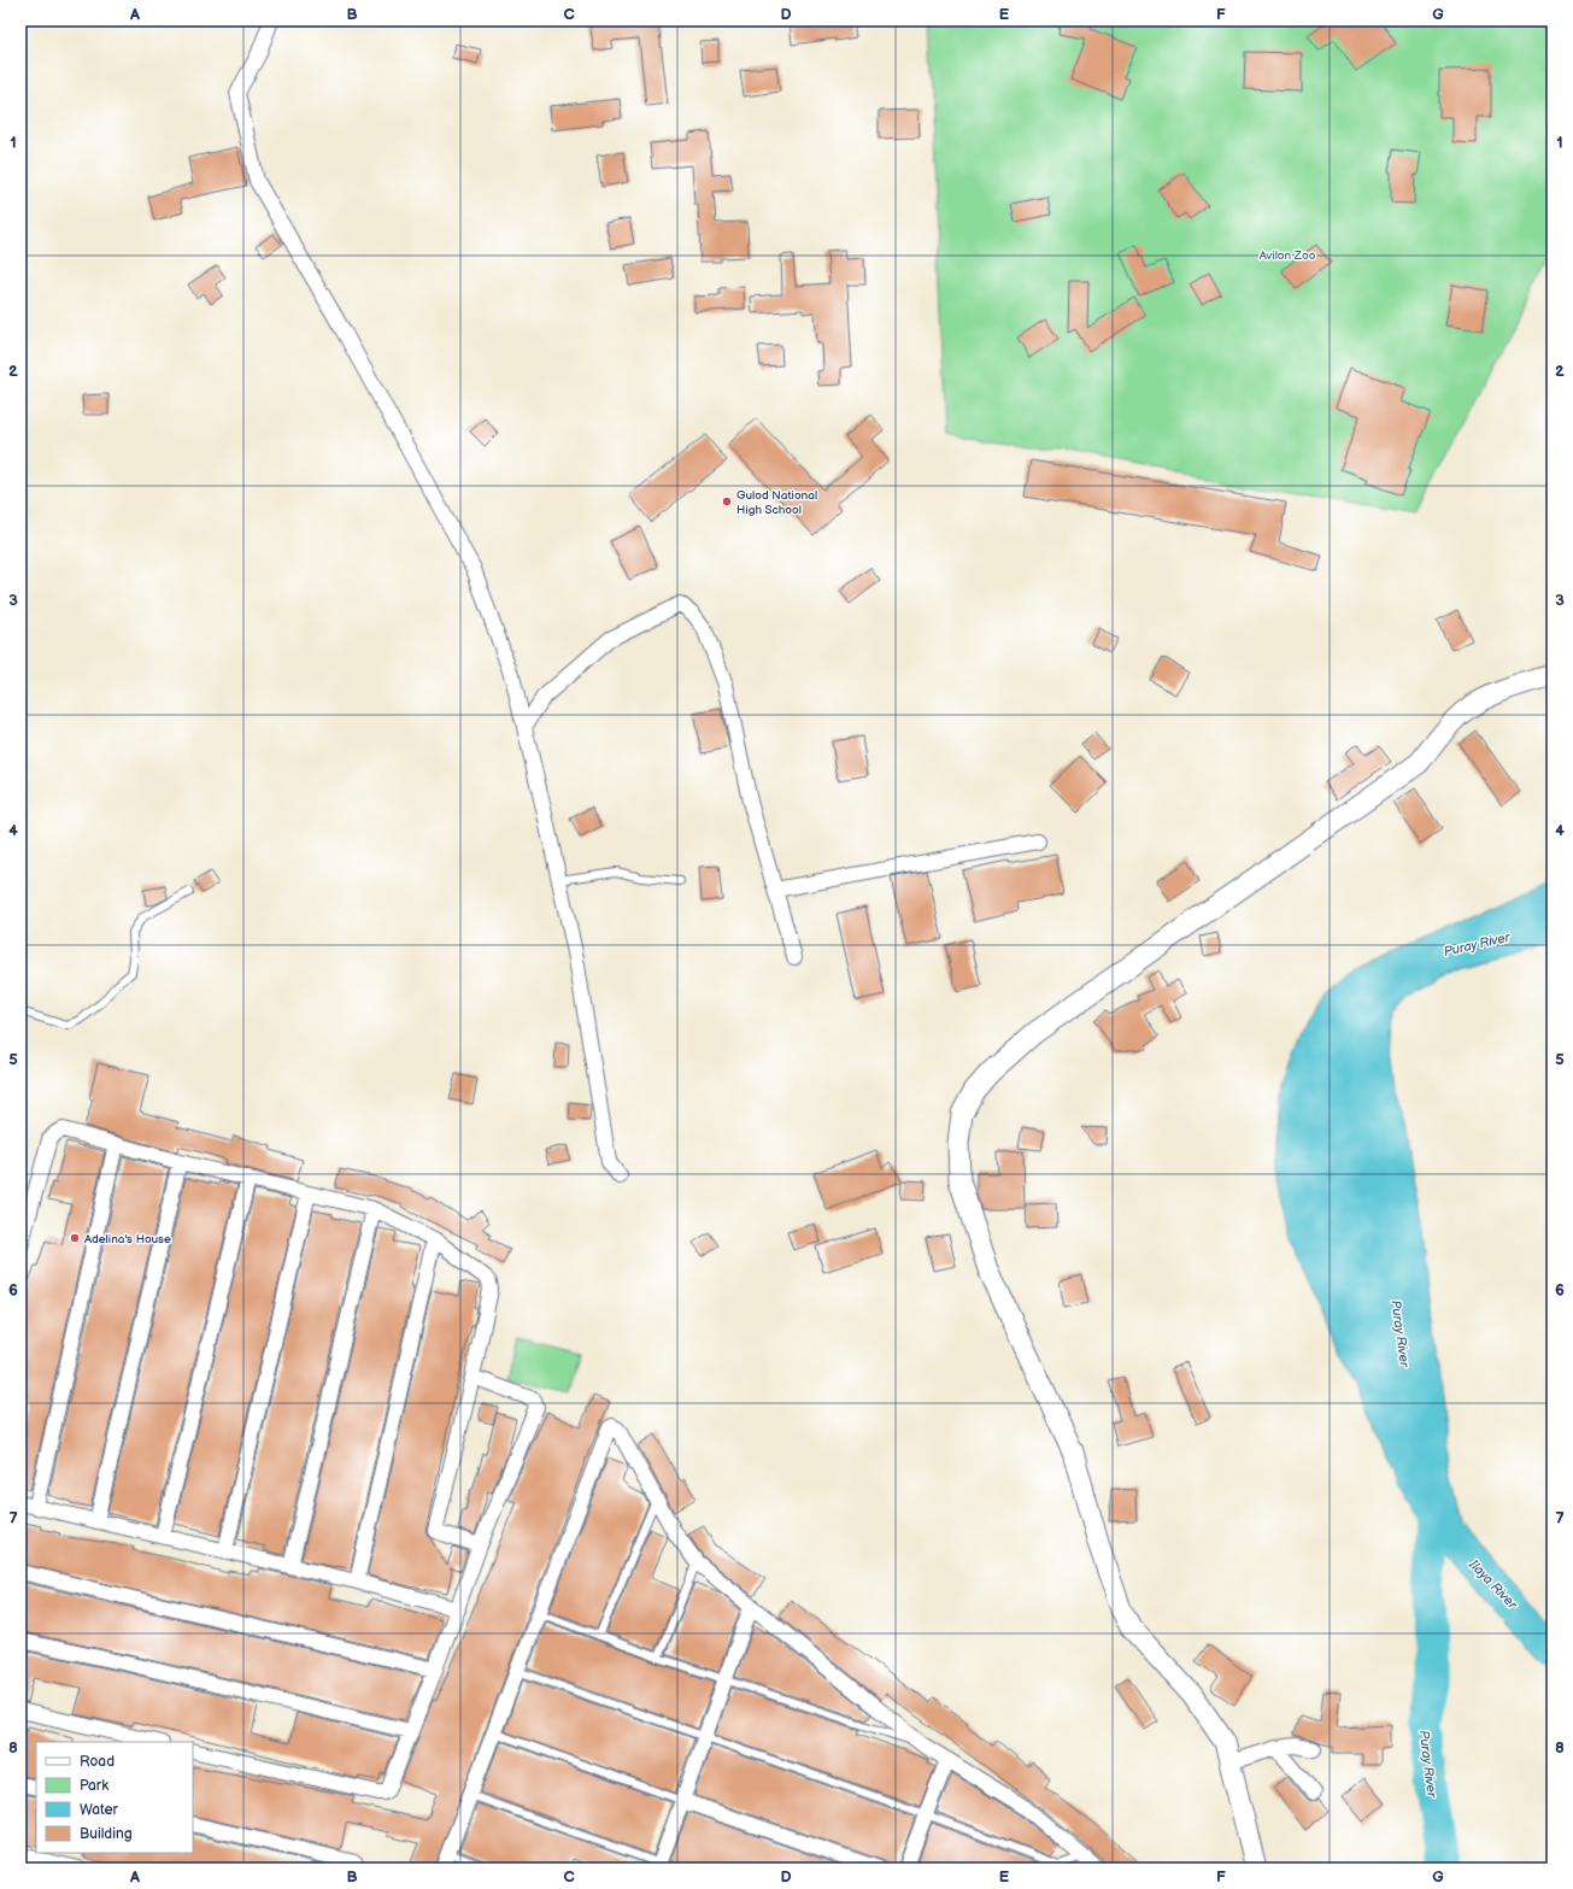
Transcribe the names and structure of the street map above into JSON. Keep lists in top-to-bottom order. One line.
{"water":["Puray River","Ilaya River"],"parks":["Avilon Zoo"],"places":["Gulod National High School","Adelina's House"],"legend":["Road","Park","Water","Building"],"grid":{"columns":["A","B","C","D","E","F","G"],"rows":["1","2","3","4","5","6","7","8"]}}
